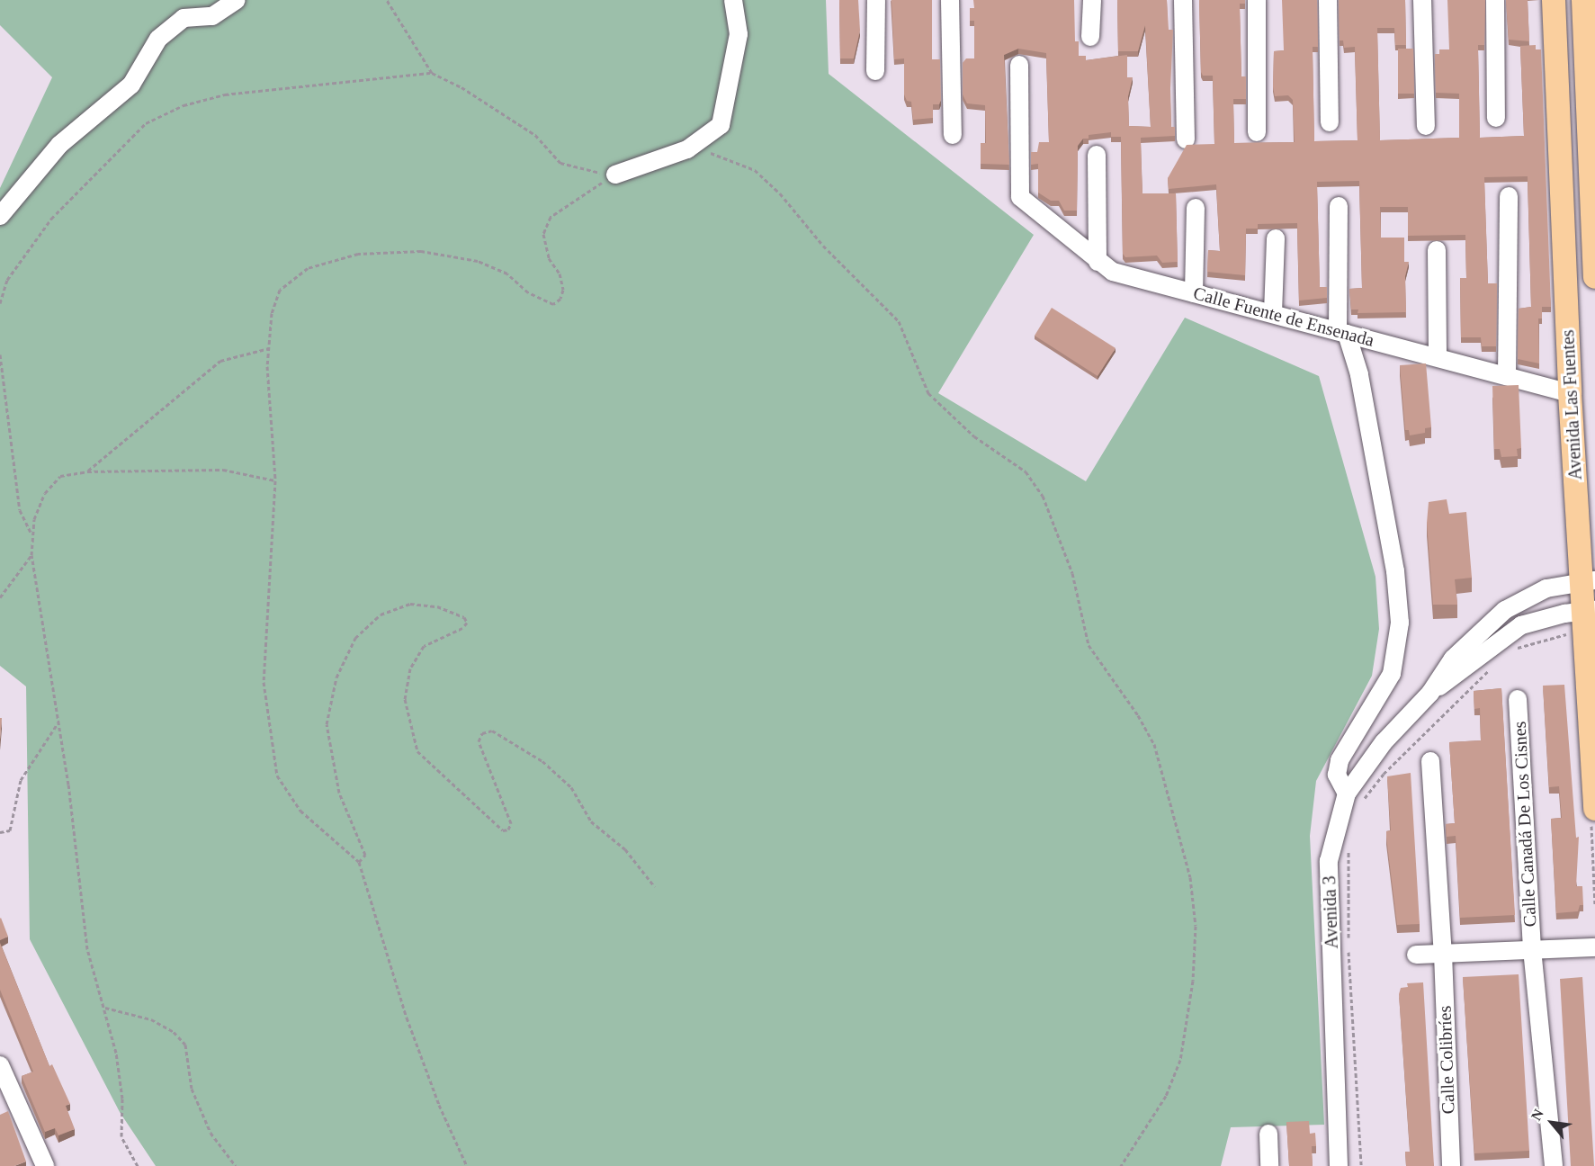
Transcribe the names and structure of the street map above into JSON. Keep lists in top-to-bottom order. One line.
{"streets":{"main road":["Avenida Las Fuentes"],"street":["Calle Fuente de Ensenada","Calle Canadá De Los Cisnes","Avenida 3","Calle Colibríes"]},"crossings":[["Calle Fuente de Ensenada","Avenida Las Fuentes"],["Avenida Las Fuentes","Avenida 3"]],"north":"top left"}
